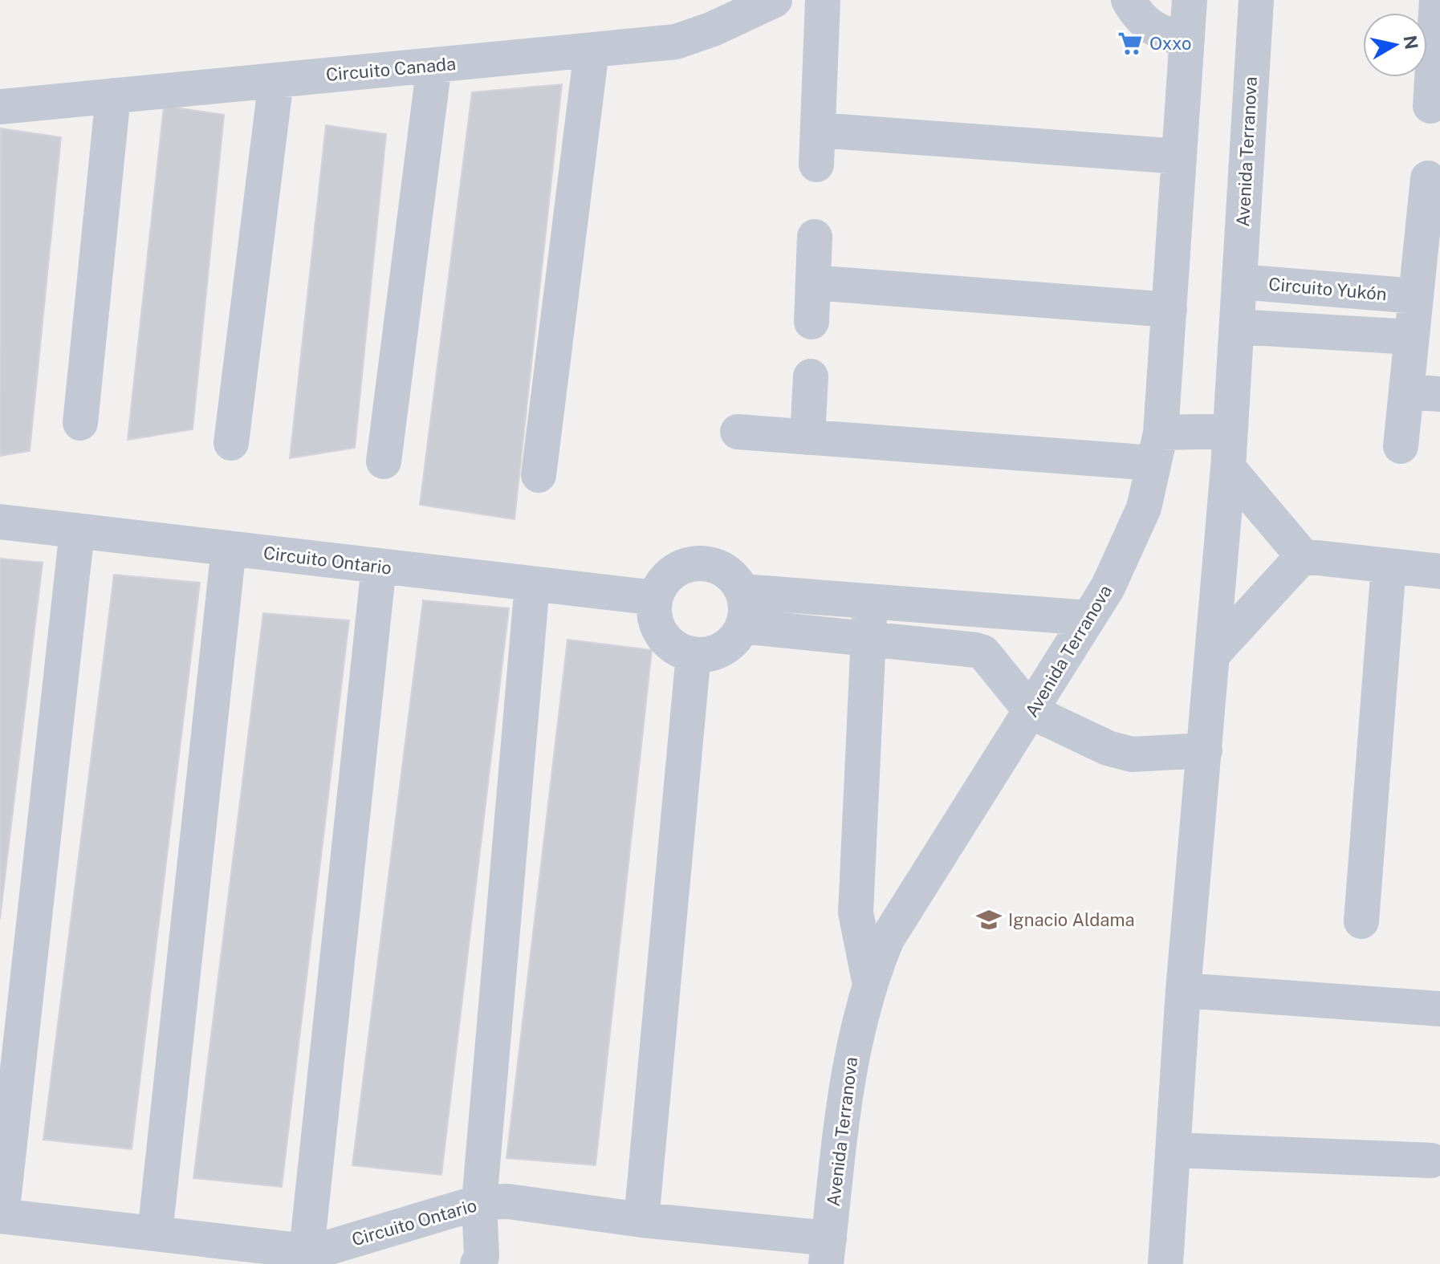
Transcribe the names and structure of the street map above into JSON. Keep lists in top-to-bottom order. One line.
{"streets":{"street":["Circuito Canada","Avenida Terranova","Circuito Yukón","Circuito Ontario"]},"crossings":[["Avenida Terranova","Circuito Yukón"],["Avenida Terranova","Circuito Ontario"]],"places":{"supermarket":["Oxxo"],"school or university":["Ignacio Aldama"]},"north":"right"}
